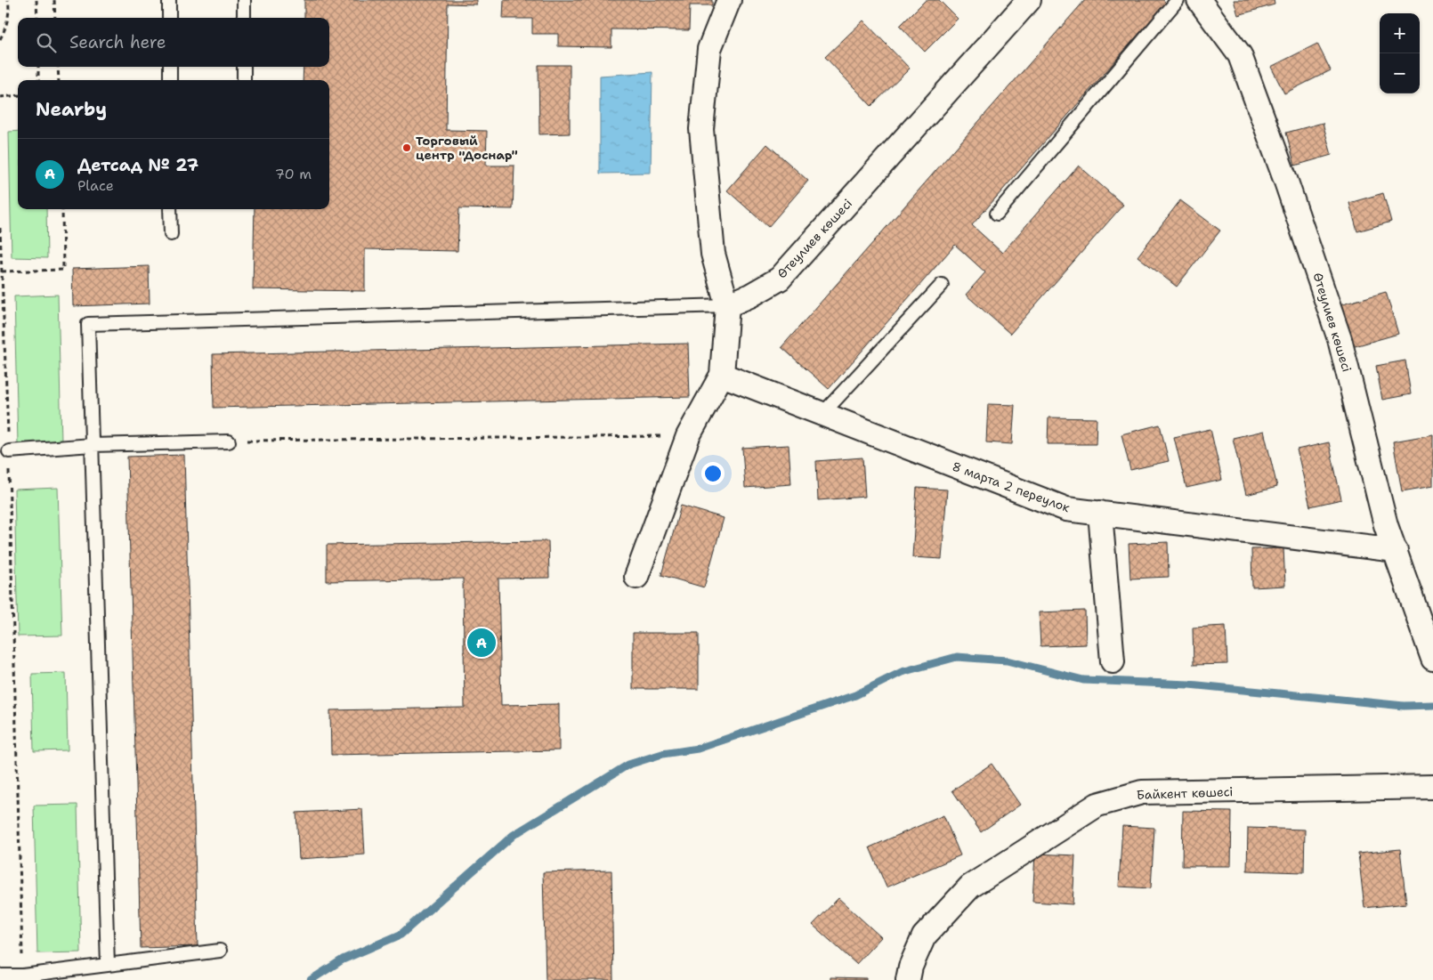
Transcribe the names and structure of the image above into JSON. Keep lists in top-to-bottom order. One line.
{"streets":{"street":["Өтеулиев көшесі","8 марта 2 переулок","Байкент көшесі"]},"crossings":[["Өтеулиев көшесі","8 марта 2 переулок"]],"places":["Торговый центр \"Доснар\""],"page":{"map_buttons":["+","−"],"search":"Search here","heading":"Nearby","list":[{"mark":"A","name":"Детсад № 27","note":"Place","value":"70 m"}],"pins":"A"}}
